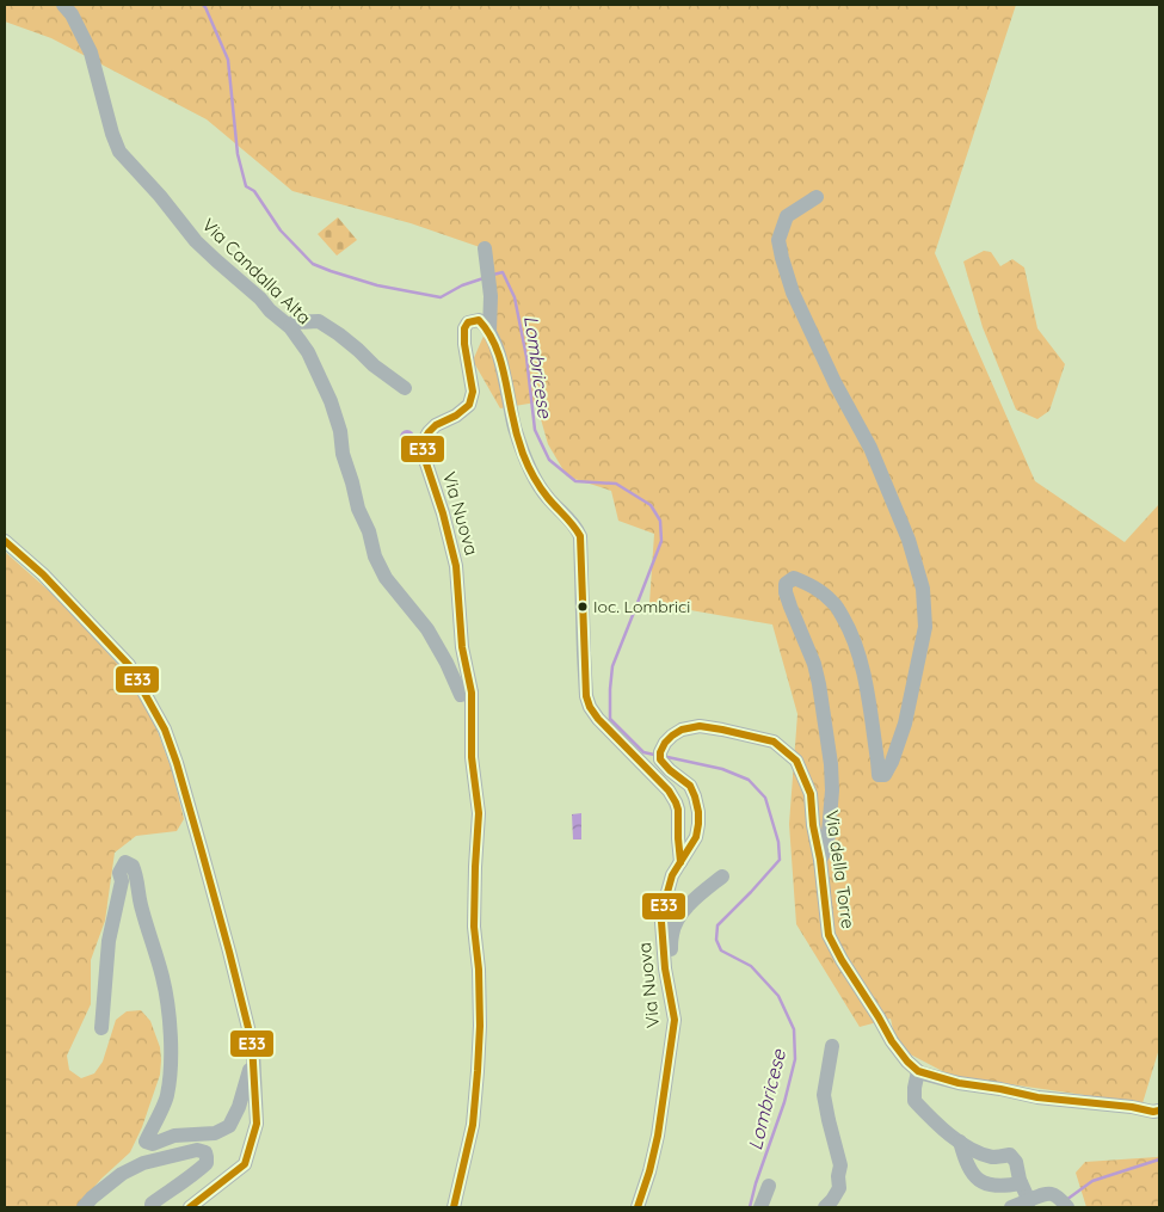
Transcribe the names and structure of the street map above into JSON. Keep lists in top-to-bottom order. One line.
{"streets":{"street":["Via Candalla Alta","Via Nuova","Via della Torre"]},"crossings":[["Via Candalla Alta","Via Nuova"],["Via Nuova","Via della Torre"]],"water":["Lombricese"],"places":["Ioc. Lombrici"],"lines":["transit line E33"]}
